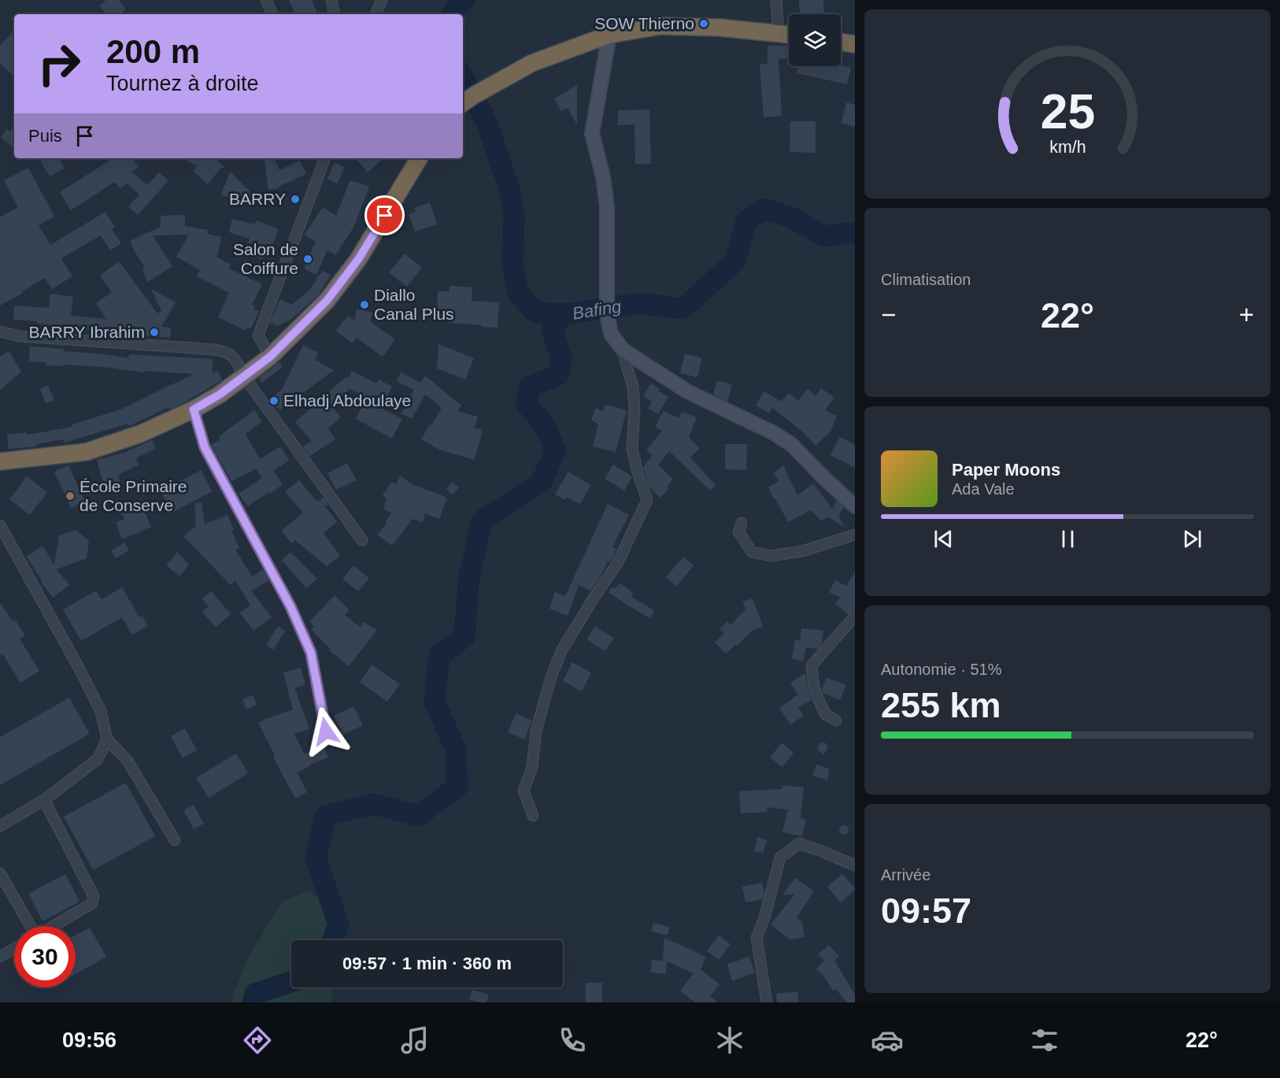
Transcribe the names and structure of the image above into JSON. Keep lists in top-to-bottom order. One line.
{"water":["Bafing"],"places":["SOW Thierno","BARRY","Salon de Coiffure","Diallo Canal Plus","BARRY Ibrahim","Elhadj Abdoulaye","École Primaire de Conserve"],"page":{"turn":["200 m","Tournez à droite"],"then":"Puis","tile":["Climatisation",["Autonomie · 51%","255 km"],["Arrivée","09:57"]],"heat":["−","22°","+"],"song":["Paper Moons","Ada Vale"],"limit":"30","trip":"09:57 · 1 min · 360 m","tabs":["09:56","22°"],"gauge":["25","km/h"]}}
